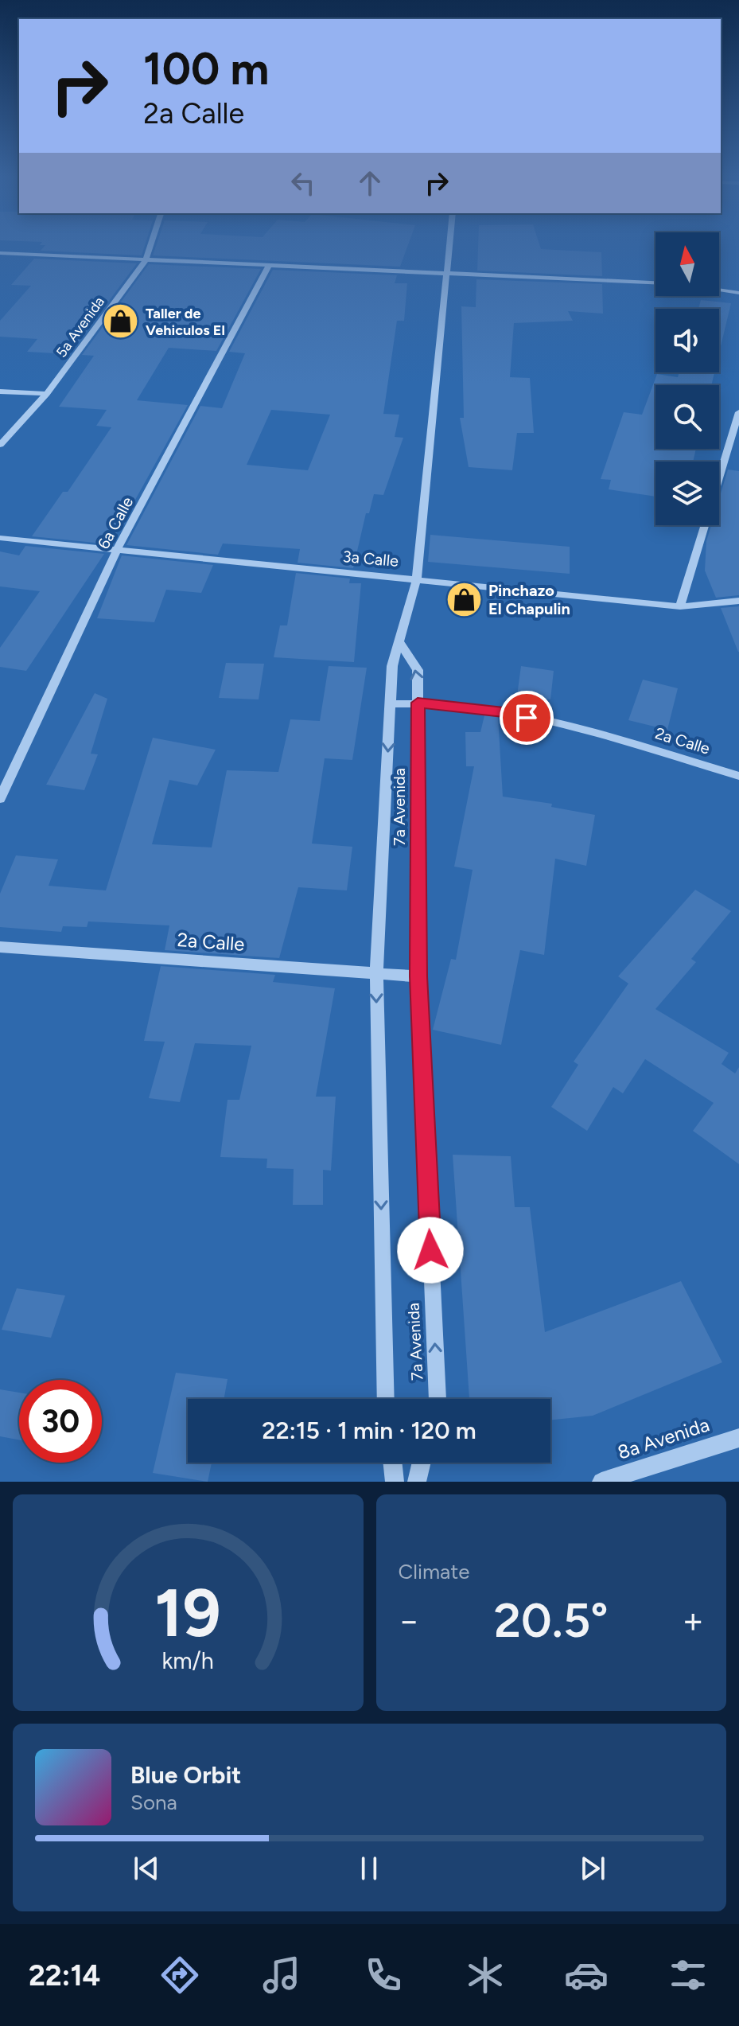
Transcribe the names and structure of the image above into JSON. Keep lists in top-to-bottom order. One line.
{"streets":{"street":["5a Avenida","6a Calle","3a Calle","2a Calle","7a Avenida","8a Avenida"]},"crossings":[["6a Calle","3a Calle"],["2a Calle","7a Avenida"]],"places":{"shop":["Taller de Vehiculos El","Pinchazo El Chapulin"]},"north":"top","page":{"turn":["100 m","2a Calle"],"limit":"30","trip":"22:15 · 1 min · 120 m","tile":"Climate","heat":["−","20.5°","+"],"song":["Blue Orbit","Sona"],"tabs":"22:14","gauge":["19","km/h"]}}
